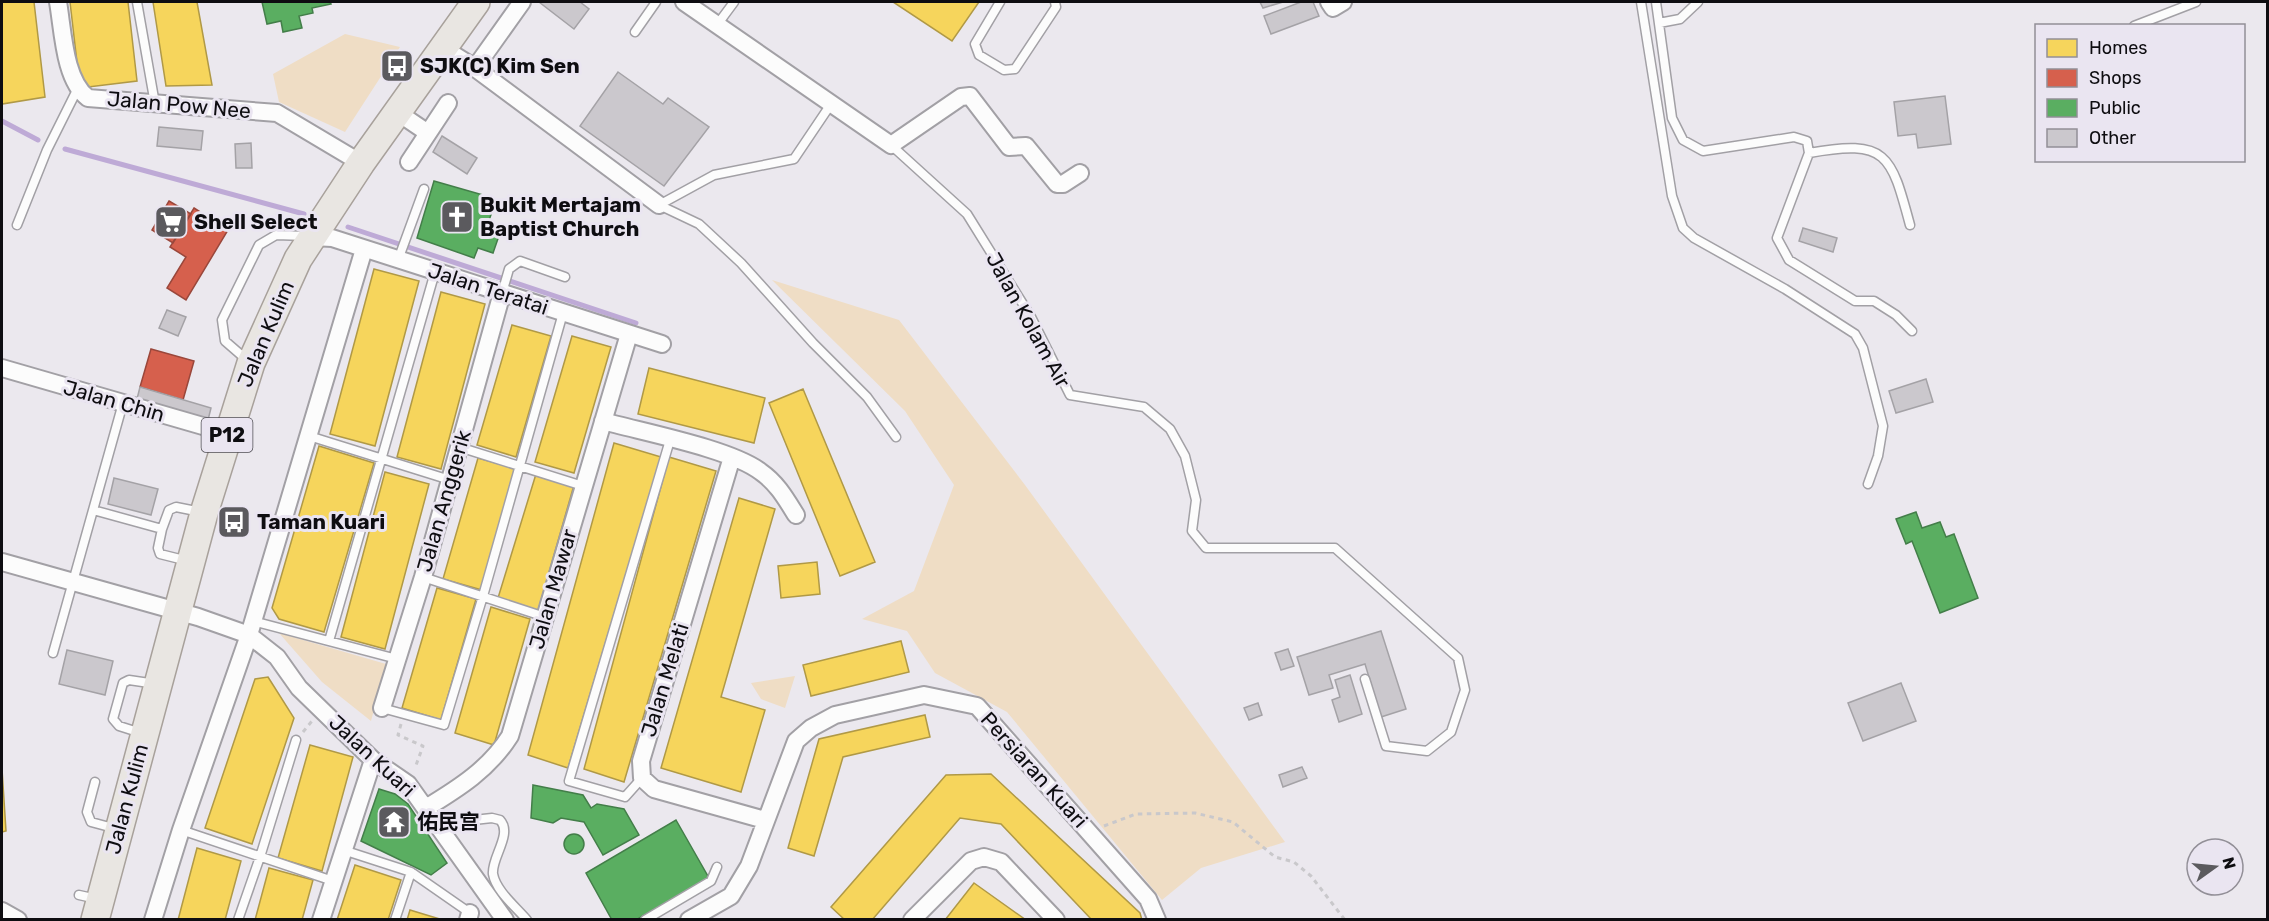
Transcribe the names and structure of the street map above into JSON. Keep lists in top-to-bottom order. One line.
{"streets":{"main road":["Jalan Kulim","P12"],"street":["Jalan Pow Nee","Jalan Teratai","Jalan Kolam Air","Jalan Chin","Jalan Anggerik","Jalan Mawar","Jalan Melati","Jalan Kuari","Persiaran Kuari"]},"crossings":[["Jalan Pow Nee","Jalan Kulim"],["Jalan Teratai","Jalan Kulim"],["Jalan Teratai","Jalan Anggerik"],["Jalan Teratai","Jalan Mawar"],["Jalan Kulim","Jalan Chin"],["Jalan Kulim","Jalan Kuari"],["Jalan Mawar","Jalan Kuari"]],"places":{"bus stop":["SJK(C) Kim Sen","Taman Kuari"],"church":["Bukit Mertajam Baptist Church"],"supermarket":["Shell Select"],"temple":["佑民宫"]},"legend":["Homes","Shops","Public","Other"],"north":"right"}
